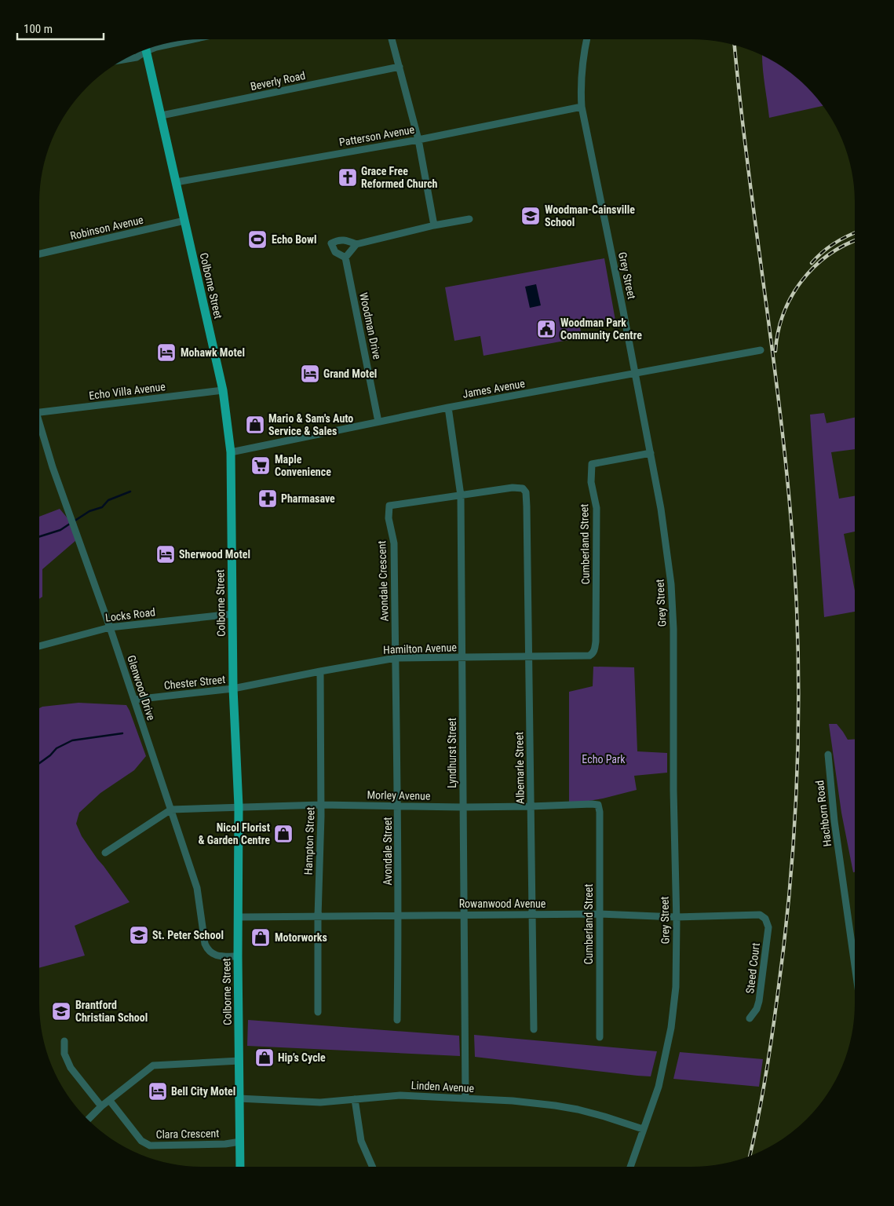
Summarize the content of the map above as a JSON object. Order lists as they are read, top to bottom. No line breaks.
{"streets":{"main road":["Colborne Street"],"street":["Beverly Road","Patterson Avenue","Robinson Avenue","Grey Street","Woodman Drive","James Avenue","Echo Villa Avenue","Cumberland Street","Avondale Crescent","Locks Road","Hamilton Avenue","Chester Street","Glenwood Drive","Lyndhurst Street","Albemarle Street","Morley Avenue","Hachborn Road","Hampton Street","Avondale Street","Rowanwood Avenue","Steed Court","Linden Avenue","Clara Crescent"]},"crossings":[["Beverly Road","Colborne Street"],["Patterson Avenue","Grey Street"],["Patterson Avenue","Colborne Street"],["Robinson Avenue","Colborne Street"],["Grey Street","James Avenue"],["Grey Street","Cumberland Street"],["Grey Street","Rowanwood Avenue"],["Grey Street","Linden Avenue"],["Colborne Street","James Avenue"],["Colborne Street","Echo Villa Avenue"],["Colborne Street","Locks Road"],["Colborne Street","Hamilton Avenue"],["Colborne Street","Chester Street"],["Colborne Street","Glenwood Drive"],["Colborne Street","Morley Avenue"],["Colborne Street","Rowanwood Avenue"],["Colborne Street","Linden Avenue"],["Colborne Street","Clara Crescent"],["Woodman Drive","James Avenue"],["James Avenue","Lyndhurst Street"],["Cumberland Street","Hamilton Avenue"],["Cumberland Street","Morley Avenue"],["Cumberland Street","Rowanwood Avenue"],["Avondale Crescent","Hamilton Avenue"],["Avondale Crescent","Lyndhurst Street"],["Avondale Crescent","Albemarle Street"],["Avondale Crescent","Avondale Street"],["Locks Road","Glenwood Drive"],["Hamilton Avenue","Chester Street"],["Hamilton Avenue","Lyndhurst Street"],["Hamilton Avenue","Albemarle Street"],["Hamilton Avenue","Hampton Street"],["Hamilton Avenue","Avondale Street"],["Chester Street","Glenwood Drive"],["Glenwood Drive","Morley Avenue"],["Lyndhurst Street","Albemarle Street"],["Lyndhurst Street","Morley Avenue"],["Lyndhurst Street","Rowanwood Avenue"],["Lyndhurst Street","Linden Avenue"],["Albemarle Street","Morley Avenue"],["Albemarle Street","Rowanwood Avenue"],["Morley Avenue","Hampton Street"],["Morley Avenue","Avondale Street"],["Hampton Street","Rowanwood Avenue"],["Avondale Street","Rowanwood Avenue"],["Rowanwood Avenue","Steed Court"]],"parks":["Echo Park"],"places":{"church":["Grace Free Reformed Church"],"school or university":["Woodman-Cainsville School","St. Peter School","Brantford Christian School"],"sports":["Echo Bowl"],"public building":["Woodman Park Community Centre"],"hotel":["Mohawk Motel","Grand Motel","Sherwood Motel","Bell City Motel"],"shop":["Mario & Sam's Auto Service & Sales","Nicol Florist & Garden Centre","Motorworks","Hip’s Cycle"],"supermarket":["Maple Convenience"],"pharmacy":["Pharmasave"]},"scale_bar":"100 m"}
